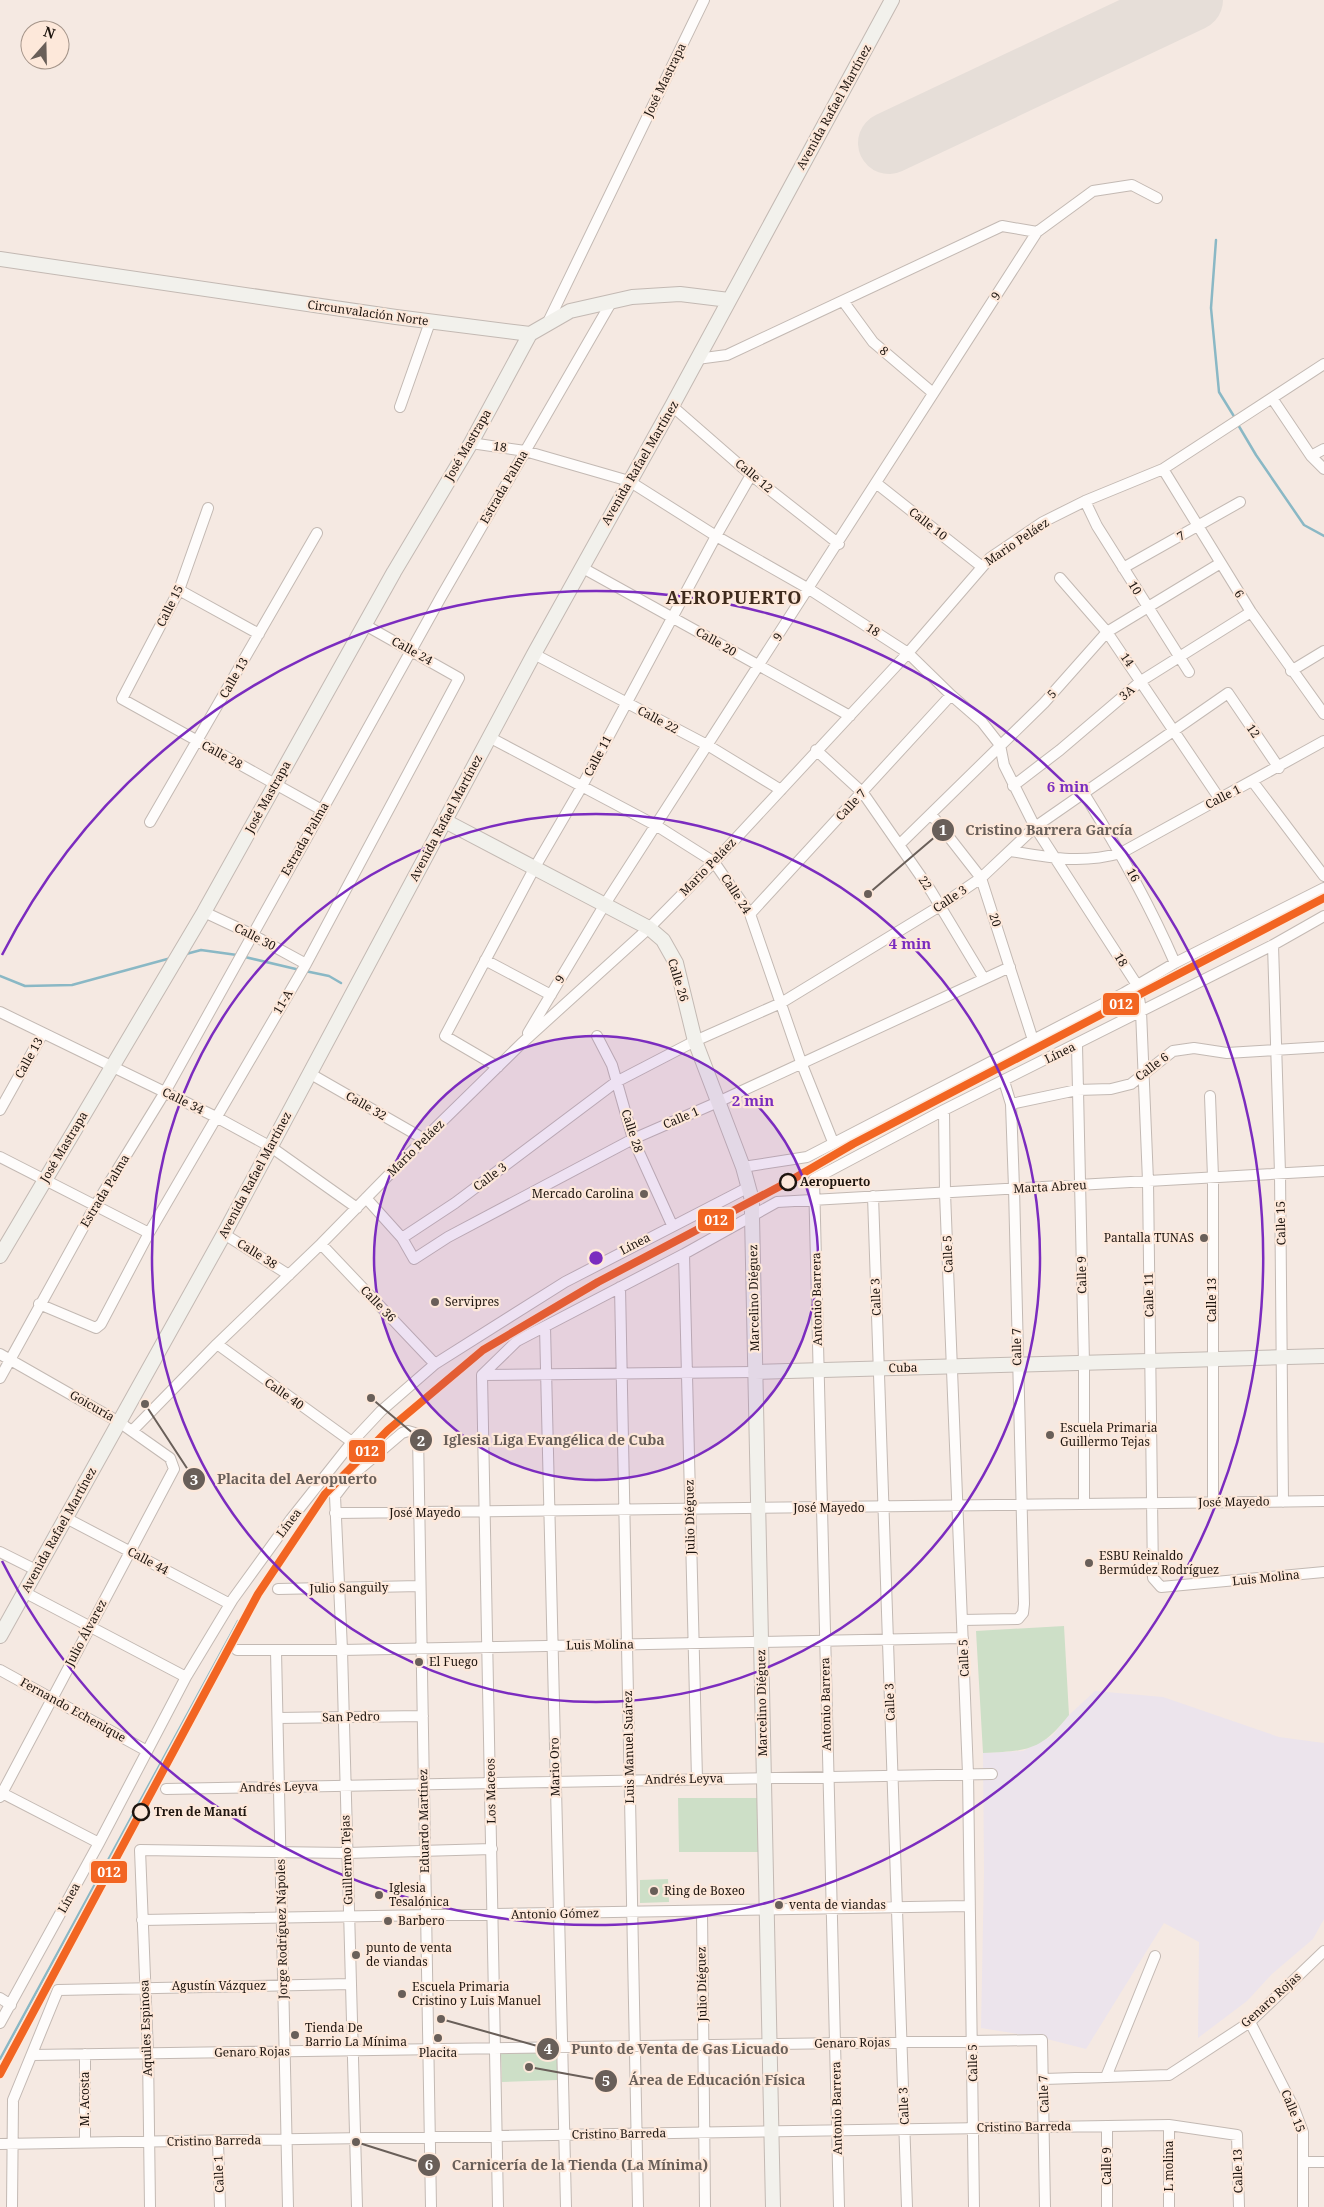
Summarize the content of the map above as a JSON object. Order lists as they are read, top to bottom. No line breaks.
{"streets":{"street":["José Mastrapa","Avenida Rafael Martínez","9","Circunvalación Norte","8","18","Calle 12","Estrada Palma","Calle 10","7","Mario Peláez","10","6","Calle 15","Calle 20","Calle 24","14","Calle 13","3A","5","Calle 22","12","Calle 28","Calle 11","Calle 1","Calle 7","16","22","Calle 3","20","Calle 30","Calle 26","11-A","Línea","Calle 6","Calle 34","Calle 32","Marta Abreu","Calle 38","Calle 5","Calle 9","Marcelino Diéguez","Antonio Barrera","Calle 36","Cuba","Calle 40","Goicuría","José Mayedo","Julio Diéguez","Calle 44","Luis Molina","Julio Sanguily","Julio Álvarez","Fernando Echenique","San Pedro","Luis Manuel Suárez","Mario Oro","Andrés Leyva","Los Maceos","Eduardo Martínez","Guillermo Tejas","Antonio Gómez","Jorge Rodríguez Nápoles","Agustín Vázquez","Genaro Rojas","Aquiles Espinosa","M. Acosta","Cristino Barreda","L molina"]},"crossings":[["José Mastrapa","Circunvalación Norte"],["José Mastrapa","18"],["José Mastrapa","Calle 24"],["José Mastrapa","Calle 28"],["José Mastrapa","Calle 30"],["José Mastrapa","Calle 34"],["Avenida Rafael Martínez","18"],["Avenida Rafael Martínez","Calle 12"],["Avenida Rafael Martínez","Calle 20"],["Avenida Rafael Martínez","Calle 24"],["Avenida Rafael Martínez","Calle 22"],["Avenida Rafael Martínez","Calle 26"],["Avenida Rafael Martínez","Calle 34"],["Avenida Rafael Martínez","Calle 32"],["Avenida Rafael Martínez","Calle 38"],["Avenida Rafael Martínez","Goicuría"],["Avenida Rafael Martínez","Calle 44"],["9","8"],["9","18"],["9","Calle 12"],["9","Calle 10"],["9","Mario Peláez"],["9","Calle 20"],["9","Calle 24"],["9","Calle 22"],["9","Calle 26"],["18","Estrada Palma"],["18","Mario Peláez"],["18","3A"],["18","5"],["18","Calle 11"],["18","Calle 1"],["18","Calle 7"],["18","Calle 3"],["18","Línea"],["Calle 12","Calle 11"],["Estrada Palma","Calle 24"],["Estrada Palma","Calle 28"],["Estrada Palma","Calle 30"],["Estrada Palma","11-A"],["Estrada Palma","Calle 34"],["Estrada Palma","Goicuría"],["Calle 10","Mario Peláez"],["7","10"],["7","6"],["Mario Peláez","10"],["Mario Peláez","6"],["Mario Peláez","Calle 20"],["Mario Peláez","Calle 24"],["Mario Peláez","Calle 22"],["Mario Peláez","Calle 11"],["Mario Peláez","22"],["Mario Peláez","Calle 26"],["Mario Peláez","Calle 34"],["Mario Peláez","Calle 32"],["Mario Peláez","Calle 38"],["Mario Peláez","Calle 36"],["Mario Peláez","Calle 40"],["Mario Peláez","Goicuría"],["10","3A"],["10","5"],["6","3A"],["6","5"],["Calle 15","Calle 28"],["Calle 15","Línea"],["Calle 15","Calle 6"],["Calle 15","Marta Abreu"],["Calle 15","Cuba"],["Calle 15","José Mayedo"],["Calle 15","Genaro Rojas"],["Calle 20","Calle 11"],["Calle 24","Calle 11"],["Calle 24","Calle 1"],["Calle 24","Calle 7"],["Calle 24","Calle 3"],["Calle 24","11-A"],["Calle 24","Línea"],["14","3A"],["14","5"],["14","Calle 1"],["14","Calle 3"],["Calle 13","Calle 28"],["Calle 13","Calle 34"],["Calle 13","Marta Abreu"],["Calle 13","Cuba"],["Calle 13","José Mayedo"],["Calle 13","Cristino Barreda"],["5","22"],["5","20"],["Calle 22","Calle 11"],["12","Calle 1"],["12","Calle 3"],["Calle 28","Calle 1"],["Calle 28","Calle 3"],["Calle 28","Línea"],["Calle 11","Calle 26"],["Calle 11","Línea"],["Calle 11","Calle 6"],["Calle 11","Marta Abreu"],["Calle 11","Cuba"],["Calle 11","José Mayedo"],["Calle 11","Luis Molina"],["Calle 1","16"],["Calle 1","22"],["Calle 1","Calle 3"],["Calle 1","20"],["Calle 1","Calle 26"],["Calle 1","Cristino Barreda"],["Calle 7","22"],["Calle 7","Línea"],["Calle 7","Calle 6"],["Calle 7","Marta Abreu"],["Calle 7","Calle 5"],["Calle 7","Cuba"],["Calle 7","José Mayedo"],["Calle 7","Genaro Rojas"],["Calle 7","Cristino Barreda"],["16","Calle 3"],["16","Línea"],["22","Calle 3"],["Calle 3","20"],["Calle 3","Calle 26"],["Calle 3","Marta Abreu"],["Calle 3","Cuba"],["Calle 3","José Mayedo"],["Calle 3","Luis Molina"],["Calle 3","Andrés Leyva"],["Calle 3","Antonio Gómez"],["Calle 3","Genaro Rojas"],["Calle 3","Cristino Barreda"],["20","Línea"],["Calle 30","11-A"],["Calle 26","Línea"],["Calle 26","Marcelino Diéguez"],["11-A","Calle 34"],["Línea","Marta Abreu"],["Línea","Calle 5"],["Línea","Calle 9"],["Línea","Marcelino Diéguez"],["Línea","Antonio Barrera"],["Línea","Calle 36"],["Línea","Calle 40"],["Línea","Calle 44"],["Línea","Fernando Echenique"],["Calle 6","Calle 9"],["Marta Abreu","Calle 5"],["Marta Abreu","Calle 9"],["Marta Abreu","Marcelino Diéguez"],["Marta Abreu","Antonio Barrera"],["Calle 5","Cuba"],["Calle 5","José Mayedo"],["Calle 5","Luis Molina"],["Calle 5","Andrés Leyva"],["Calle 5","Antonio Gómez"],["Calle 5","Genaro Rojas"],["Calle 5","Cristino Barreda"],["Calle 9","Cuba"],["Calle 9","José Mayedo"],["Calle 9","Cristino Barreda"],["Marcelino Diéguez","Cuba"],["Marcelino Diéguez","José Mayedo"],["Marcelino Diéguez","Luis Molina"],["Marcelino Diéguez","Andrés Leyva"],["Marcelino Diéguez","Antonio Gómez"],["Marcelino Diéguez","Genaro Rojas"],["Marcelino Diéguez","Cristino Barreda"],["Antonio Barrera","Cuba"],["Antonio Barrera","José Mayedo"],["Antonio Barrera","Luis Molina"],["Antonio Barrera","Andrés Leyva"],["Antonio Barrera","Antonio Gómez"],["Antonio Barrera","Genaro Rojas"],["Antonio Barrera","Cristino Barreda"],["Cuba","Julio Diéguez"],["Cuba","Luis Manuel Suárez"],["Cuba","Mario Oro"],["Cuba","Los Maceos"],["Goicuría","Julio Álvarez"],["José Mayedo","Julio Diéguez"],["José Mayedo","Luis Manuel Suárez"],["José Mayedo","Mario Oro"],["José Mayedo","Los Maceos"],["José Mayedo","Eduardo Martínez"],["José Mayedo","Guillermo Tejas"],["Julio Diéguez","Luis Molina"],["Julio Diéguez","Andrés Leyva"],["Julio Diéguez","Antonio Gómez"],["Julio Diéguez","Genaro Rojas"],["Julio Diéguez","Cristino Barreda"],["Calle 44","Julio Álvarez"],["Luis Molina","Luis Manuel Suárez"],["Luis Molina","Mario Oro"],["Luis Molina","Los Maceos"],["Luis Molina","Eduardo Martínez"],["Luis Molina","Guillermo Tejas"],["Luis Molina","Jorge Rodríguez Nápoles"],["Julio Sanguily","Eduardo Martínez"],["Julio Sanguily","Guillermo Tejas"],["Julio Álvarez","Fernando Echenique"],["San Pedro","Eduardo Martínez"],["San Pedro","Guillermo Tejas"],["San Pedro","Jorge Rodríguez Nápoles"],["Luis Manuel Suárez","Andrés Leyva"],["Luis Manuel Suárez","Antonio Gómez"],["Luis Manuel Suárez","Genaro Rojas"],["Luis Manuel Suárez","Cristino Barreda"],["Mario Oro","Andrés Leyva"],["Mario Oro","Antonio Gómez"],["Mario Oro","Genaro Rojas"],["Mario Oro","Cristino Barreda"],["Andrés Leyva","Los Maceos"],["Andrés Leyva","Eduardo Martínez"],["Andrés Leyva","Guillermo Tejas"],["Andrés Leyva","Jorge Rodríguez Nápoles"],["Los Maceos","Antonio Gómez"],["Los Maceos","Genaro Rojas"],["Los Maceos","Cristino Barreda"],["Eduardo Martínez","Guillermo Tejas"],["Eduardo Martínez","Antonio Gómez"],["Eduardo Martínez","Genaro Rojas"],["Eduardo Martínez","Cristino Barreda"],["Guillermo Tejas","Antonio Gómez"],["Guillermo Tejas","Agustín Vázquez"],["Guillermo Tejas","Genaro Rojas"],["Guillermo Tejas","Cristino Barreda"],["Antonio Gómez","Jorge Rodríguez Nápoles"],["Antonio Gómez","Aquiles Espinosa"],["Jorge Rodríguez Nápoles","Agustín Vázquez"],["Jorge Rodríguez Nápoles","Genaro Rojas"],["Jorge Rodríguez Nápoles","Aquiles Espinosa"],["Jorge Rodríguez Nápoles","Cristino Barreda"],["Agustín Vázquez","Genaro Rojas"],["Agustín Vázquez","Aquiles Espinosa"],["Genaro Rojas","Aquiles Espinosa"],["Genaro Rojas","M. Acosta"],["Aquiles Espinosa","Cristino Barreda"],["M. Acosta","Cristino Barreda"],["Cristino Barreda","L molina"]],"districts":["AEROPUERTO"],"places":["Cristino Barrera García","Aeropuerto","Mercado Carolina","Pantalla TUNAS","Servipres","Iglesia Liga Evangélica de Cuba","Placita del Aeropuerto","Escuela Primaria Guillermo Tejas","ESBU Reinaldo Bermúdez Rodríguez","El Fuego","Tren de Manatí","Ring de Boxeo","Iglesia Tesalónica","venta de viandas","Barbero","punto de venta de viandas","Escuela Primaria Cristino y Luis Manuel","Punto de Venta de Gas Licuado","Tienda De Barrio La Mínima","Placita","Área de Educación Física","Carnicería de la Tienda (La Mínima)"],"lines":["transit line 012"],"north":"top","rings":["6 min","4 min","2 min"]}
